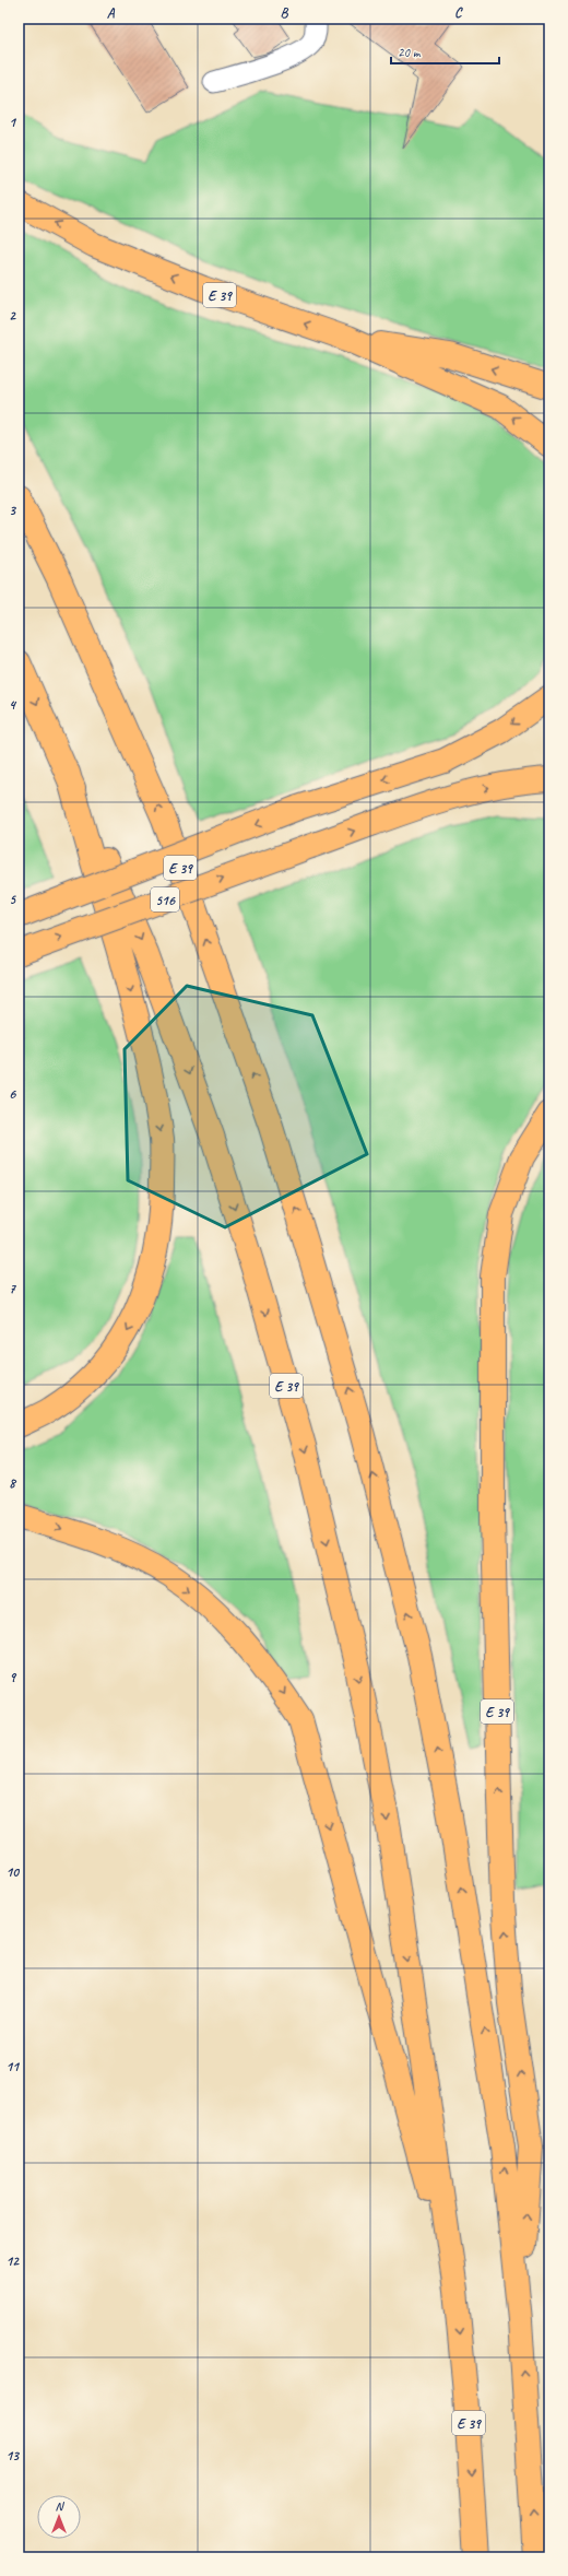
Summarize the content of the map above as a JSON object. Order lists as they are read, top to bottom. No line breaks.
{"streets":{"main road":["E 39","516"]},"scale_bar":"20 m","north":"top","grid":{"columns":["A","B","C"],"rows":["1","2","3","4","5","6","7","8","9","10","11","12","13"]}}
